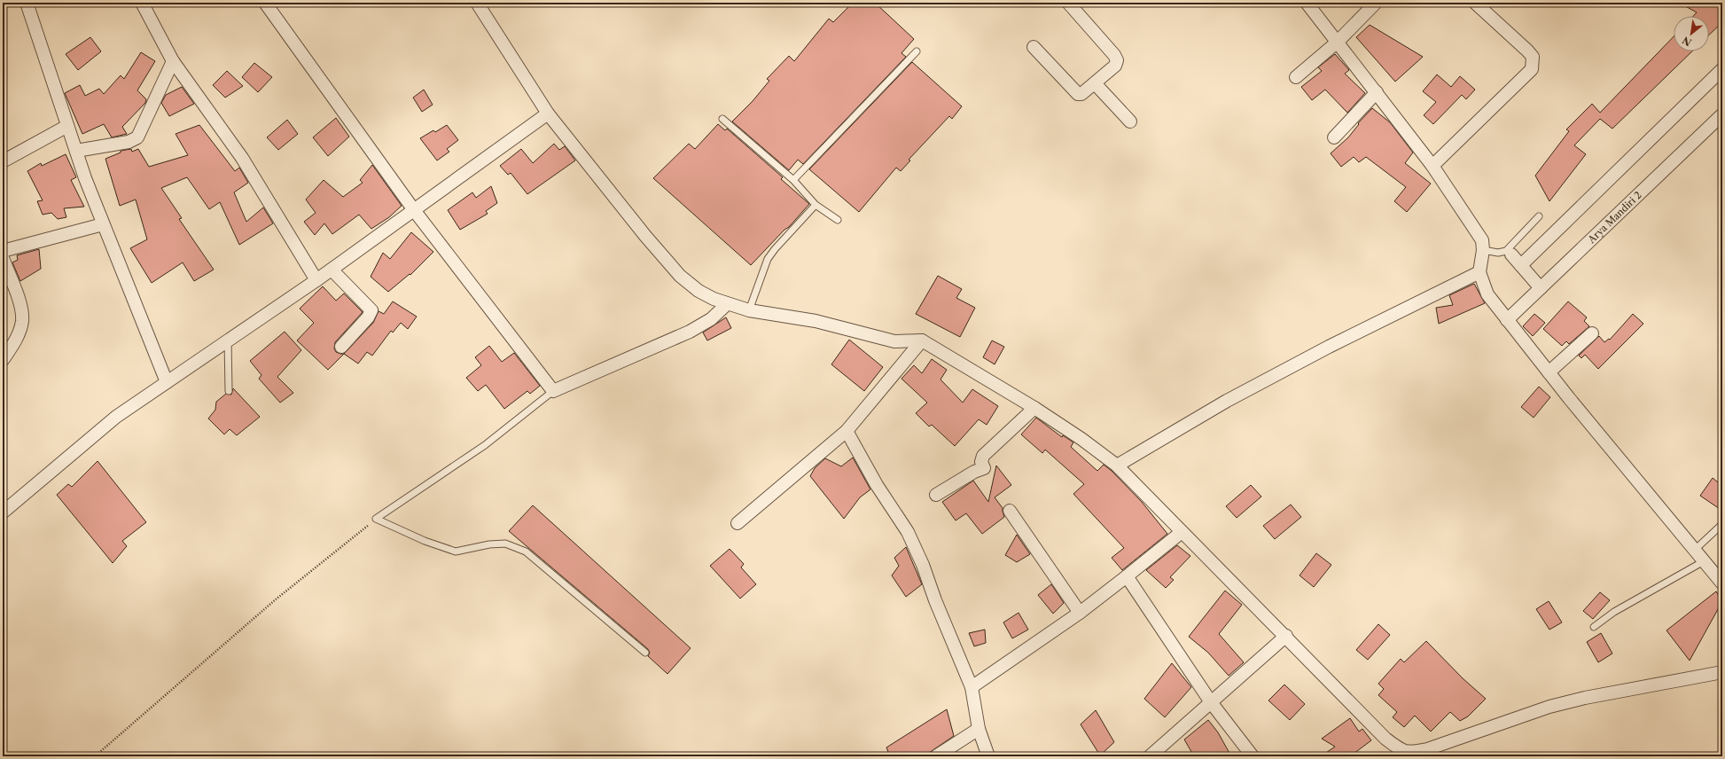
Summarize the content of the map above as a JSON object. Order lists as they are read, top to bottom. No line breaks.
{"streets":{"street":["Arya Mandiri 2"]},"north":"bottom left"}
